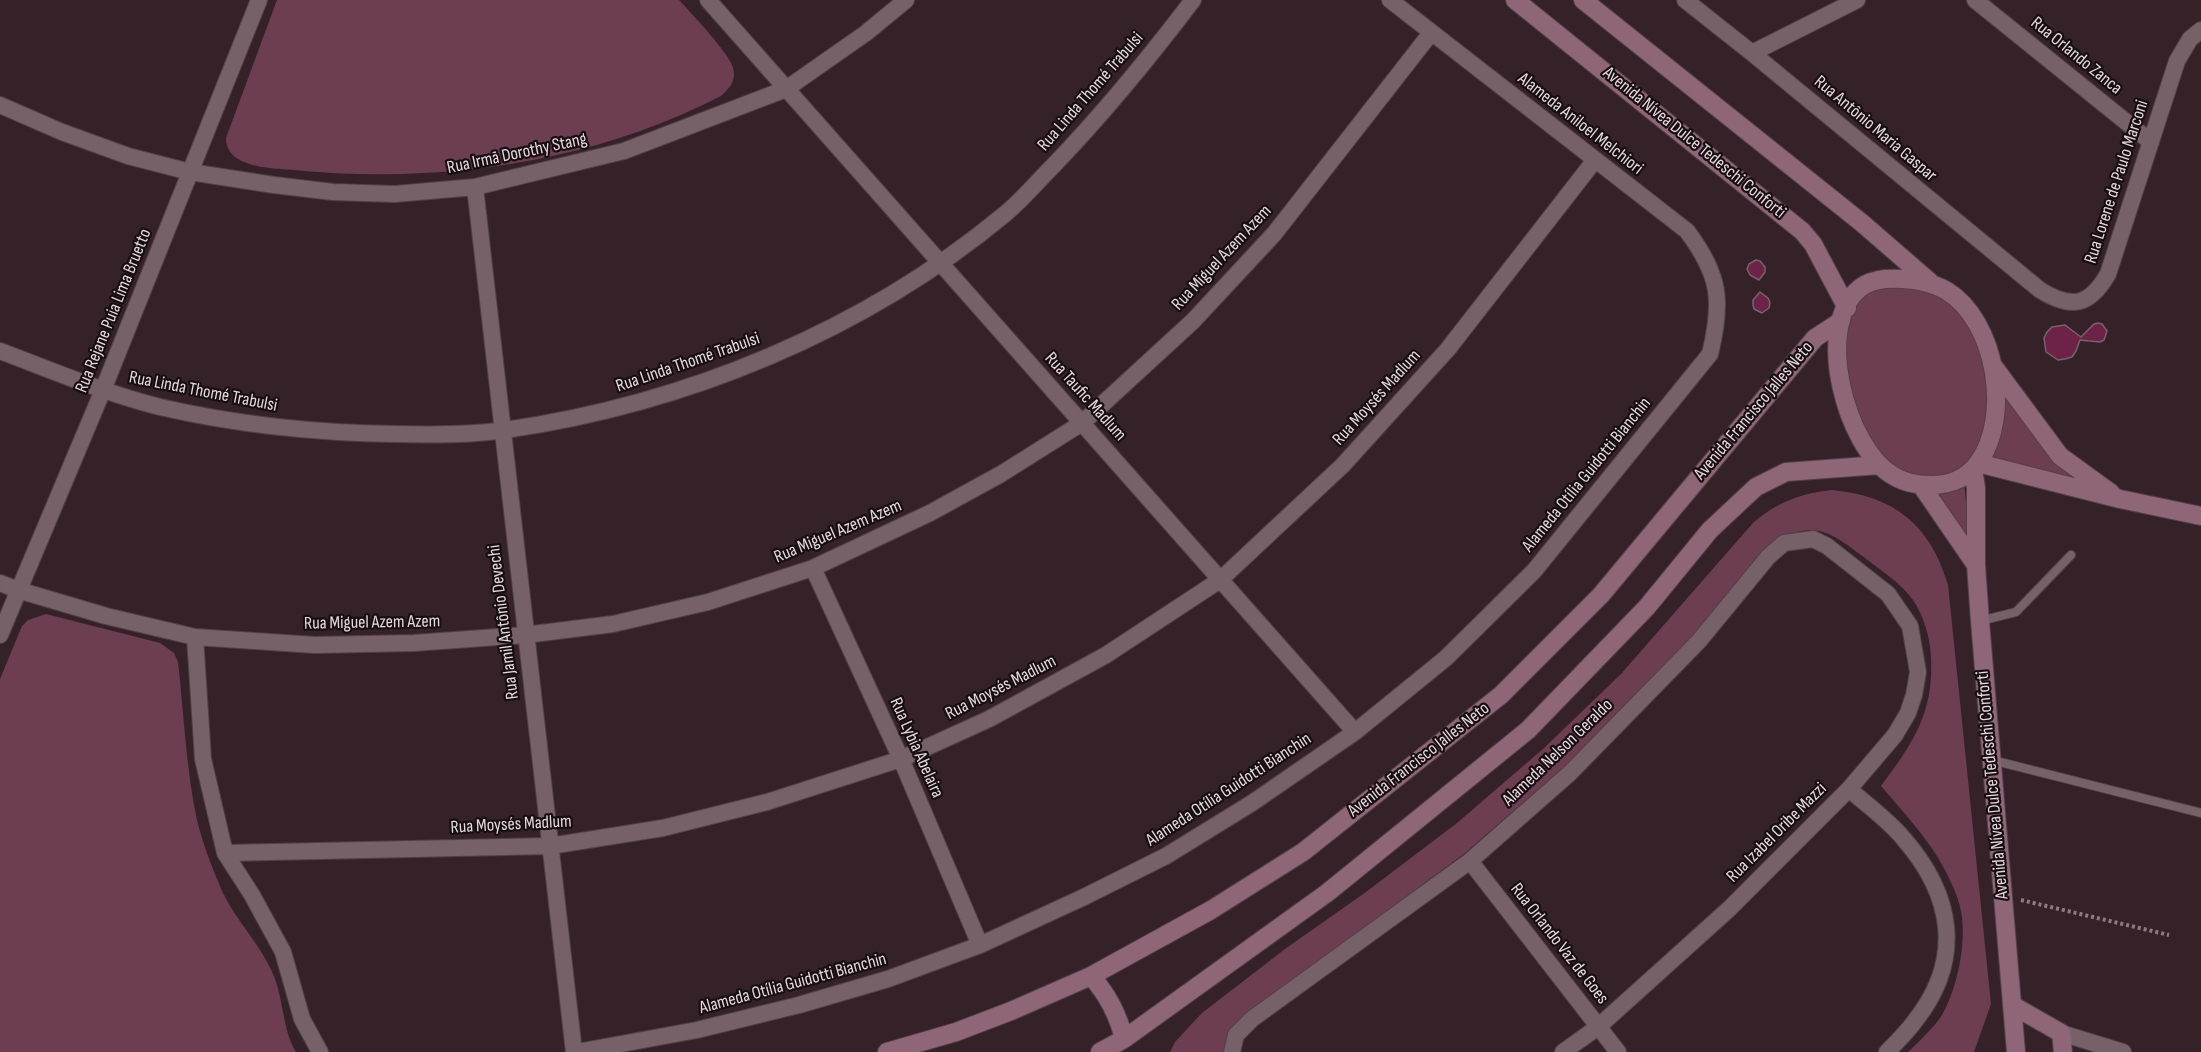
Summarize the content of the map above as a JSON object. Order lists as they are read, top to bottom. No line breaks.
{"streets":{"street":["Rua Orlando Zanca","Rua Linda Thomé Trabulsi","Alameda Aniloel Melchiori","Rua Antônio Maria Gaspar","Avenida Nívea Dulce Tedeschi Conforti","Rua Irmã Dorothy Stang","Rua Lorene de Paulo Marconi","Rua Miguel Azem Azem","Rua Rejane Puia Lima Bruetto","Rua Taufic Madlum","Rua Moysés Madlum","Avenida Francisco Jalles Neto","Alameda Otília Guidotti Bianchin","Rua Jamil Antônio Devechi","Rua Lybia Abelaira","Alameda Nelson Geraldo","Rua Izabel Oribe Mazzi","Rua Orlando Vaz de Goes"]},"crossings":[["Rua Orlando Zanca","Rua Lorene de Paulo Marconi"],["Rua Linda Thomé Trabulsi","Rua Rejane Puia Lima Bruetto"],["Rua Linda Thomé Trabulsi","Rua Taufic Madlum"],["Rua Linda Thomé Trabulsi","Rua Jamil Antônio Devechi"],["Alameda Aniloel Melchiori","Rua Miguel Azem Azem"],["Alameda Aniloel Melchiori","Rua Moysés Madlum"],["Alameda Aniloel Melchiori","Alameda Otília Guidotti Bianchin"],["Rua Antônio Maria Gaspar","Rua Lorene de Paulo Marconi"],["Avenida Nívea Dulce Tedeschi Conforti","Avenida Francisco Jalles Neto"],["Rua Irmã Dorothy Stang","Rua Rejane Puia Lima Bruetto"],["Rua Irmã Dorothy Stang","Rua Taufic Madlum"],["Rua Irmã Dorothy Stang","Rua Jamil Antônio Devechi"],["Rua Miguel Azem Azem","Rua Rejane Puia Lima Bruetto"],["Rua Miguel Azem Azem","Rua Taufic Madlum"],["Rua Miguel Azem Azem","Rua Jamil Antônio Devechi"],["Rua Miguel Azem Azem","Rua Lybia Abelaira"],["Rua Taufic Madlum","Rua Moysés Madlum"],["Rua Taufic Madlum","Alameda Otília Guidotti Bianchin"],["Rua Moysés Madlum","Rua Jamil Antônio Devechi"],["Rua Moysés Madlum","Rua Lybia Abelaira"],["Alameda Otília Guidotti Bianchin","Rua Jamil Antônio Devechi"],["Alameda Otília Guidotti Bianchin","Rua Lybia Abelaira"],["Alameda Nelson Geraldo","Rua Izabel Oribe Mazzi"],["Alameda Nelson Geraldo","Rua Orlando Vaz de Goes"],["Rua Izabel Oribe Mazzi","Rua Orlando Vaz de Goes"]]}
